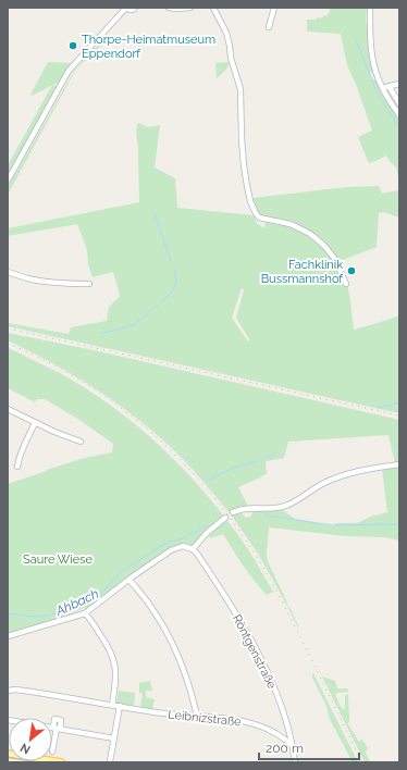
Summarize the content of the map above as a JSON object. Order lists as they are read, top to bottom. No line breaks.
{"streets":{"street":["Röntgenstraße","Leibnizstraße"]},"crossings":[["Röntgenstraße","Leibnizstraße"]],"water":["Ahbach"],"parks":["Saure Wiese"],"places":["Thorpe-Heimatmuseum Eppendorf","Fachklinik Bussmannshof"],"scale_bar":"200 m","north":"bottom left"}
